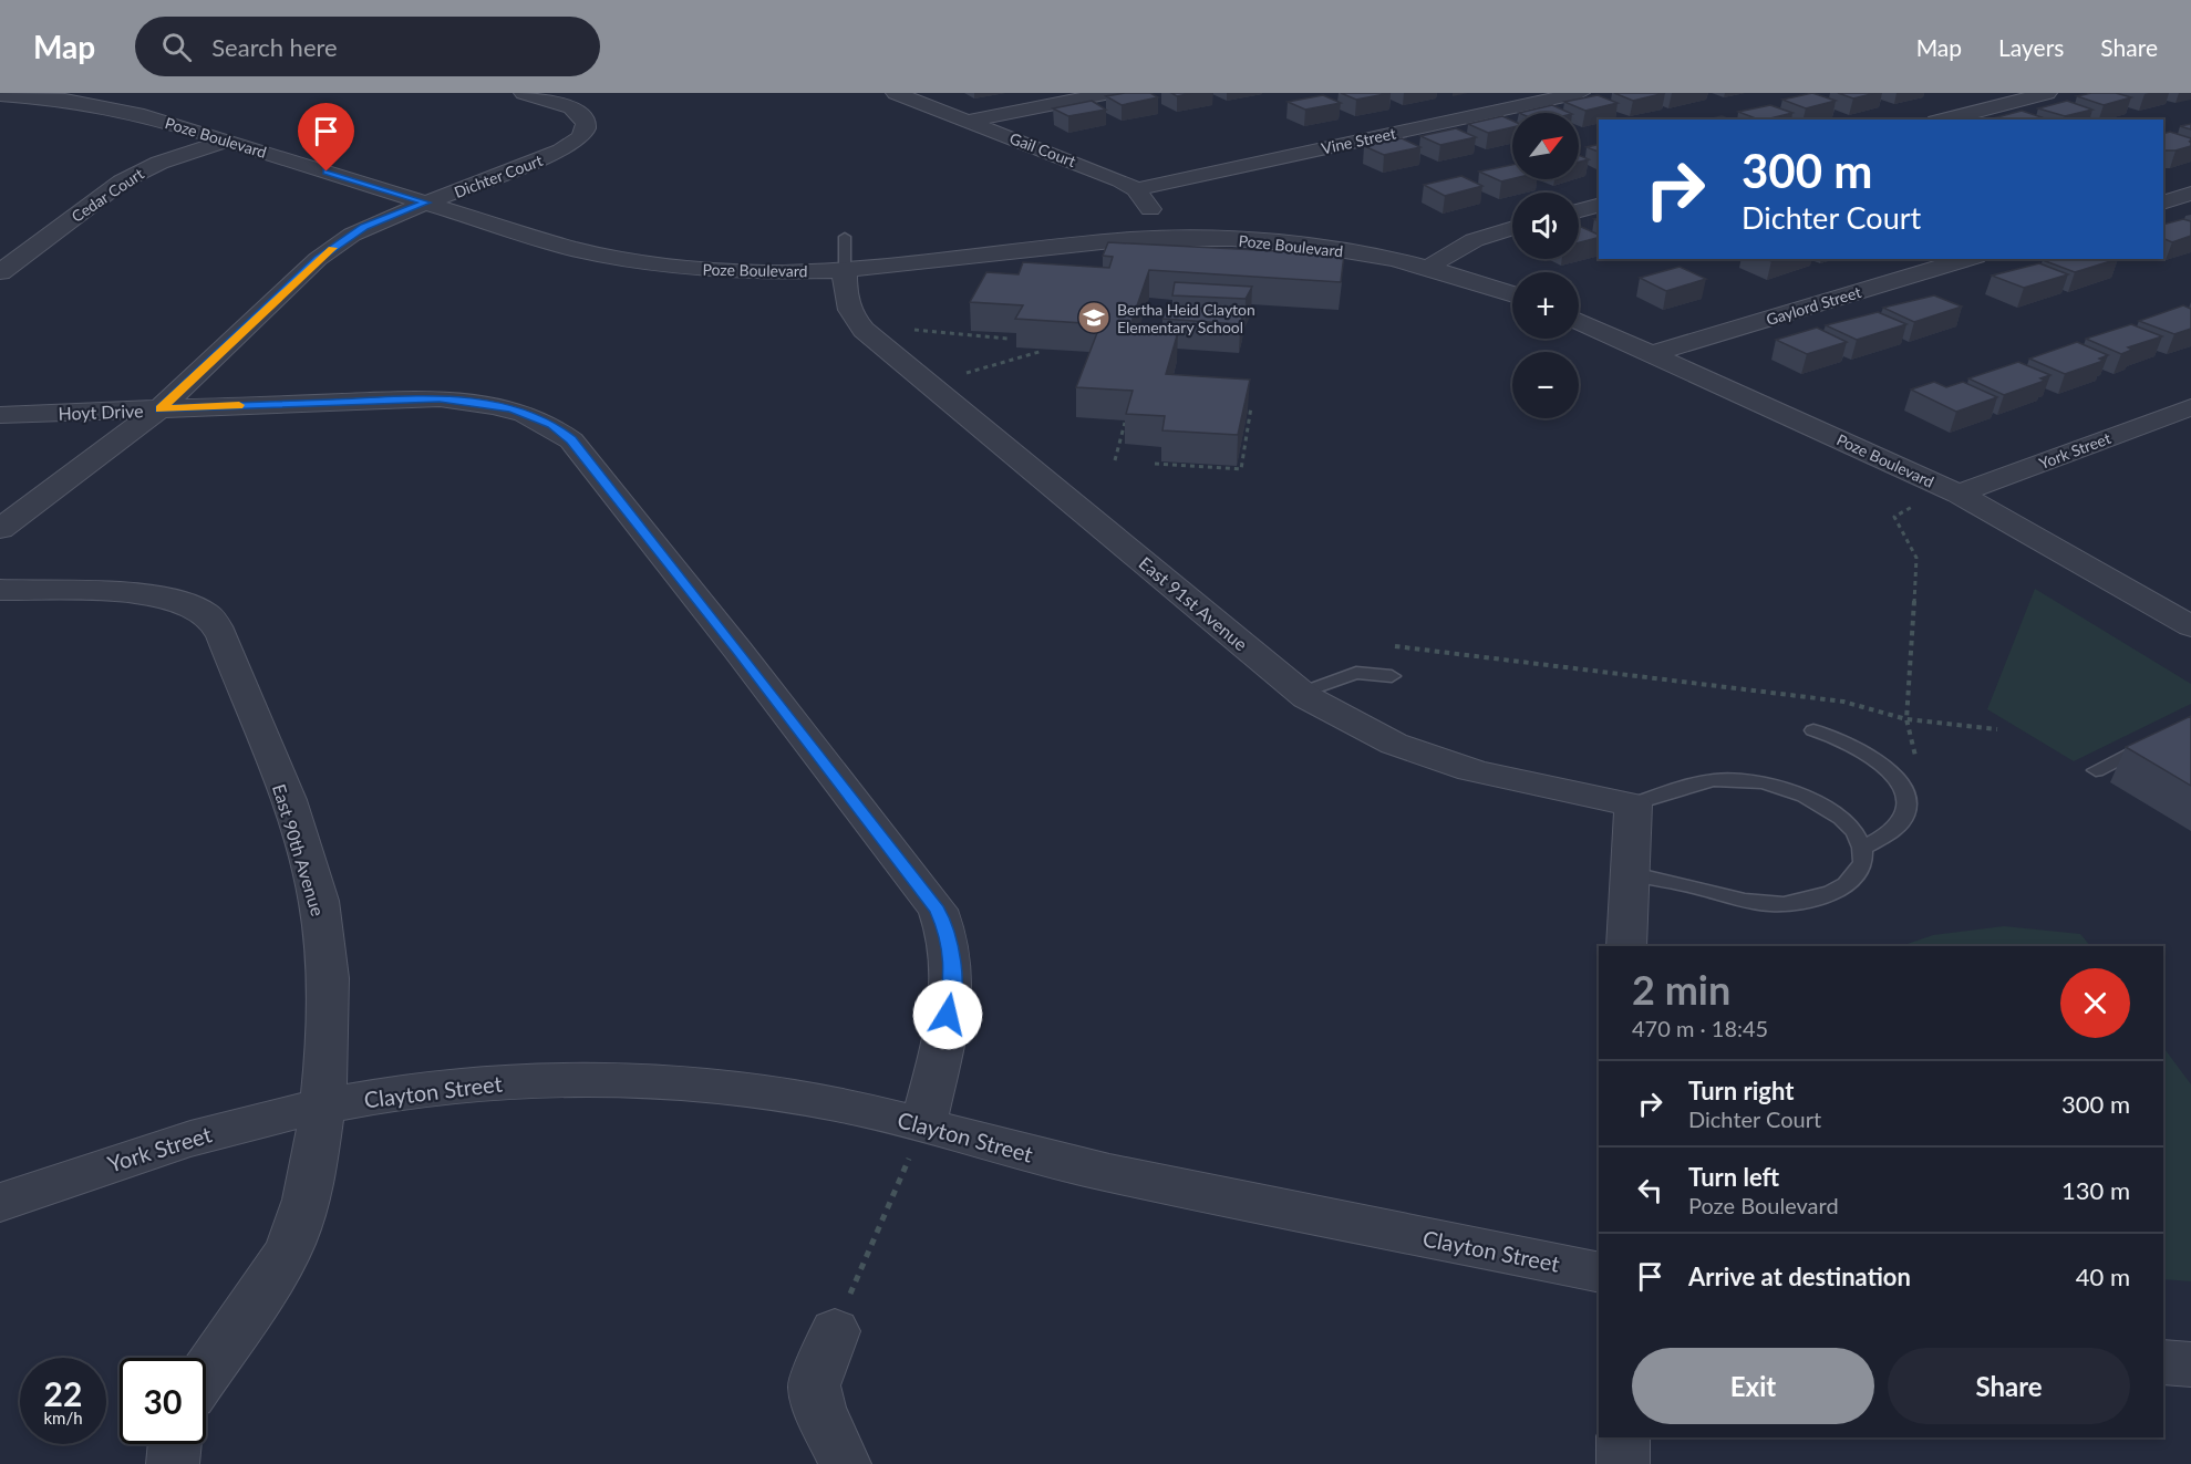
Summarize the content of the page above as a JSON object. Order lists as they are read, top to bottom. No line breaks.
{"streets":{"street":["Poze Boulevard","Vine Street","Gail Court","Dichter Court","Cedar Court","Gaylord Street","Hoyt Drive","York Street","East 91st Avenue","East 90th Avenue","Clayton Street"]},"crossings":[["Poze Boulevard","Dichter Court"],["Poze Boulevard","Cedar Court"],["Poze Boulevard","Gaylord Street"],["Poze Boulevard","York Street"],["Poze Boulevard","East 91st Avenue"],["Vine Street","Gail Court"],["Dichter Court","Hoyt Drive"],["Hoyt Drive","Clayton Street"],["York Street","East 90th Avenue"],["York Street","Clayton Street"],["East 90th Avenue","Clayton Street"]],"places":{"school or university":["Bertha Heid Clayton Elementary School"]},"north":"top right","page":{"header":"Map","search":"Search here","nav":["Map","Layers","Share"],"map_buttons":["+","−"],"turn":["300 m","Dichter Court"],"heading":["2 min","470 m · 18:45"],"list":[{"name":"Turn right","note":"Dichter Court","value":"300 m"},{"name":"Turn left","note":"Poze Boulevard","value":"130 m"},{"name":"Arrive at destination","value":"40 m"}],"buttons":["Exit","Share"],"speed":"22 km/h","limit":"30"}}
